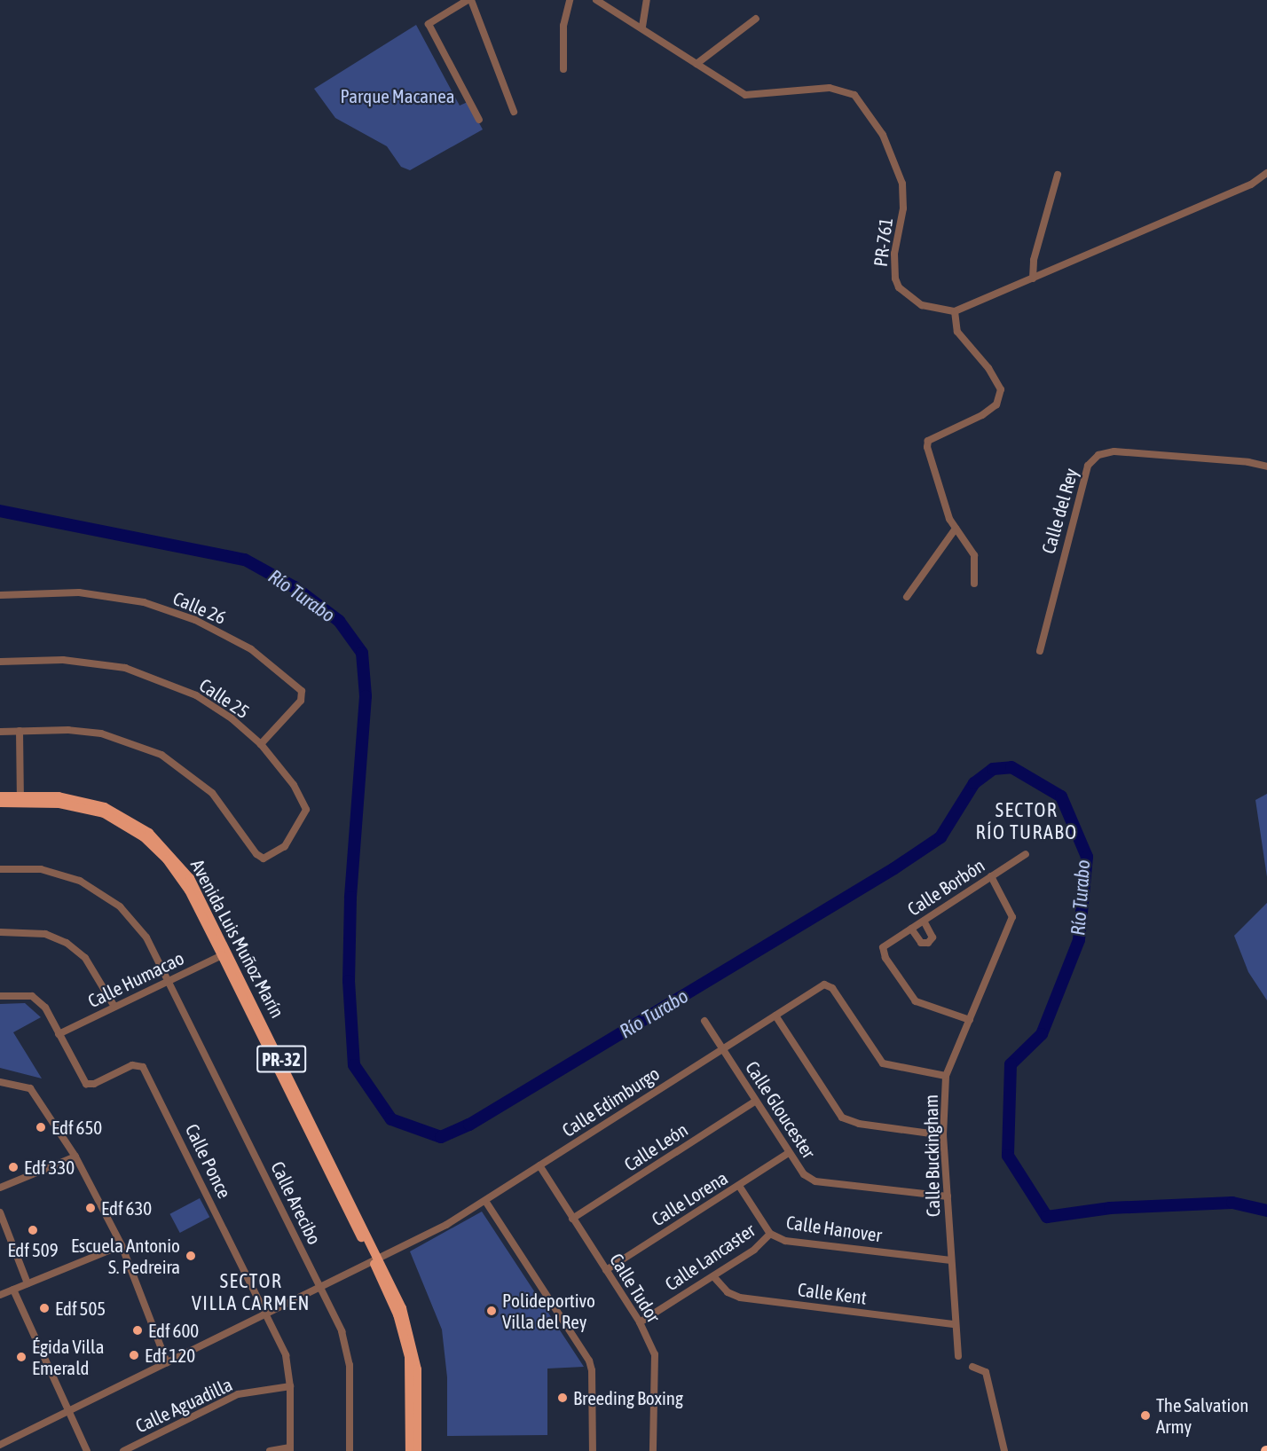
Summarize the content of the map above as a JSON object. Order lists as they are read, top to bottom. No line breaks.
{"streets":{"main road":["Avenida Luis Muñoz Marín","PR-32"],"street":["PR-761","Calle del Rey","Calle 26","Calle 25","Calle Borbón","Calle Humacao","Calle Edimburgo","Calle Gloucester","Calle León","Calle Buckingham","Calle Ponce","Calle Lorena","Calle Arecibo","Calle Hanover","Calle Lancaster","Calle Tudor","Calle Kent","Calle Aguadilla"]},"crossings":[["Calle 26","Calle 25"],["Calle Borbón","Calle Buckingham"],["Avenida Luis Muñoz Marín","Calle Humacao"],["Avenida Luis Muñoz Marín","Calle Edimburgo"],["Calle Humacao","Calle Ponce"],["Calle Humacao","Calle Arecibo"],["Calle Edimburgo","Calle Gloucester"],["Calle Edimburgo","Calle Buckingham"],["Calle Edimburgo","Calle Ponce"],["Calle Edimburgo","Calle Arecibo"],["Calle Edimburgo","Calle Tudor"],["Calle Gloucester","Calle León"],["Calle Gloucester","Calle Buckingham"],["Calle Gloucester","Calle Lorena"],["Calle León","Calle Tudor"],["Calle Buckingham","Calle Hanover"],["Calle Buckingham","Calle Kent"],["Calle Ponce","Calle Aguadilla"],["Calle Lorena","Calle Hanover"],["Calle Lorena","Calle Tudor"],["Calle Hanover","Calle Lancaster"],["Calle Lancaster","Calle Tudor"],["Calle Lancaster","Calle Kent"]],"districts":["SECTOR RÍO TURABO","SECTOR VILLA CARMEN"],"water":["Río Turabo"],"parks":["Parque Macanea"],"places":["Edf 650","Edf 330","Edf 630","Edf 509","Escuela Antonio S. Pedreira","Edf 505","Polideportivo Villa del Rey","Edf 600","Edf 120","Égida Villa Emerald","Breeding Boxing","The Salvation Army"]}
